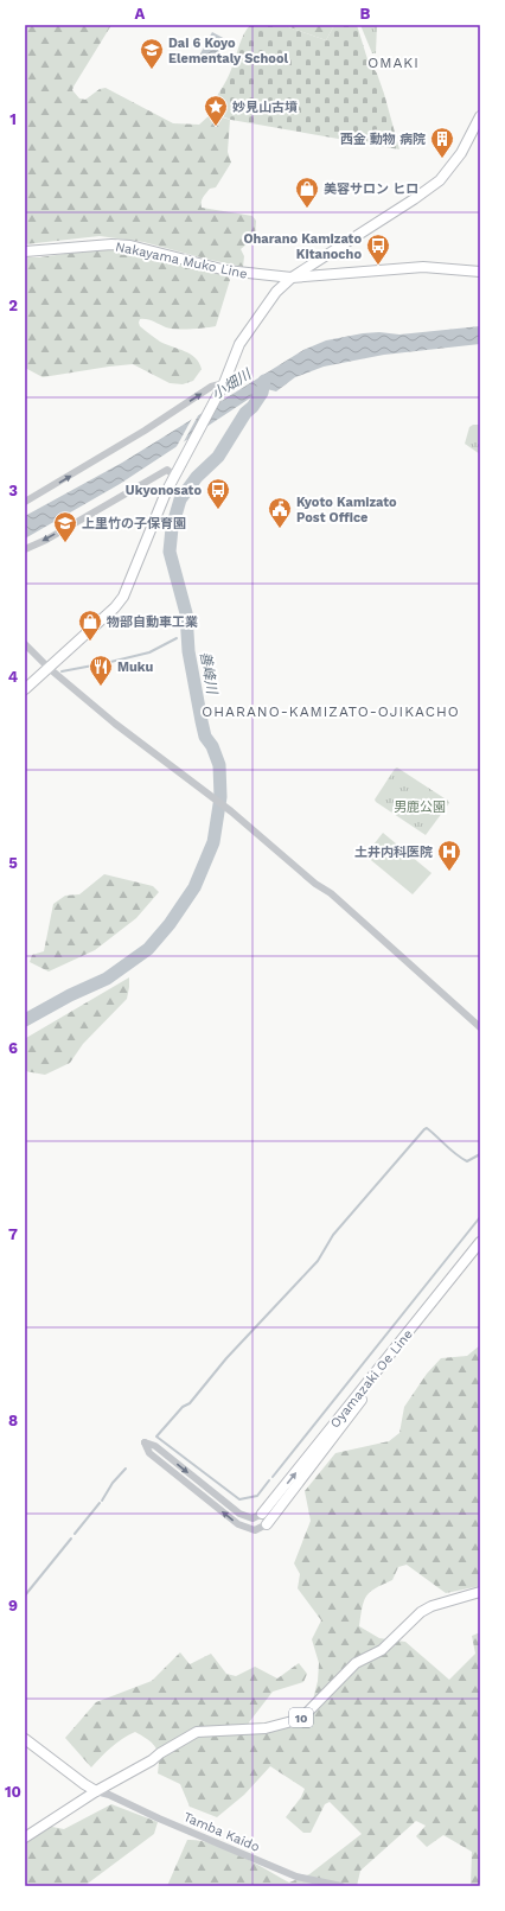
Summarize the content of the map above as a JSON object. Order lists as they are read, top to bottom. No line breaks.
{"streets":{"main road":["Nakayama Muko Line","Oyamazaki Oe Line","10"],"street":["Tamba Kaido"]},"crossings":[["10","Tamba Kaido"]],"districts":["OMAKI","OHARANO-KAMIZATO-OJIKACHO"],"water":["小畑川","善峰川"],"parks":["男鹿公園"],"places":{"school or university":["Dai 6 Koyo Elementaly School","上里竹の子保育園"],"place":["妙見山古墳"],"building":["西金 動物 病院"],"shop":["美容サロン ヒロ","物部自動車工業"],"bus stop":["Oharano Kamizato Kitanocho","Ukyonosato"],"public building":["Kyoto Kamizato Post Office"],"restaurant":["Muku"],"hospital":["土井内科医院"]},"grid":{"columns":["A","B"],"rows":["1","2","3","4","5","6","7","8","9","10"]}}
